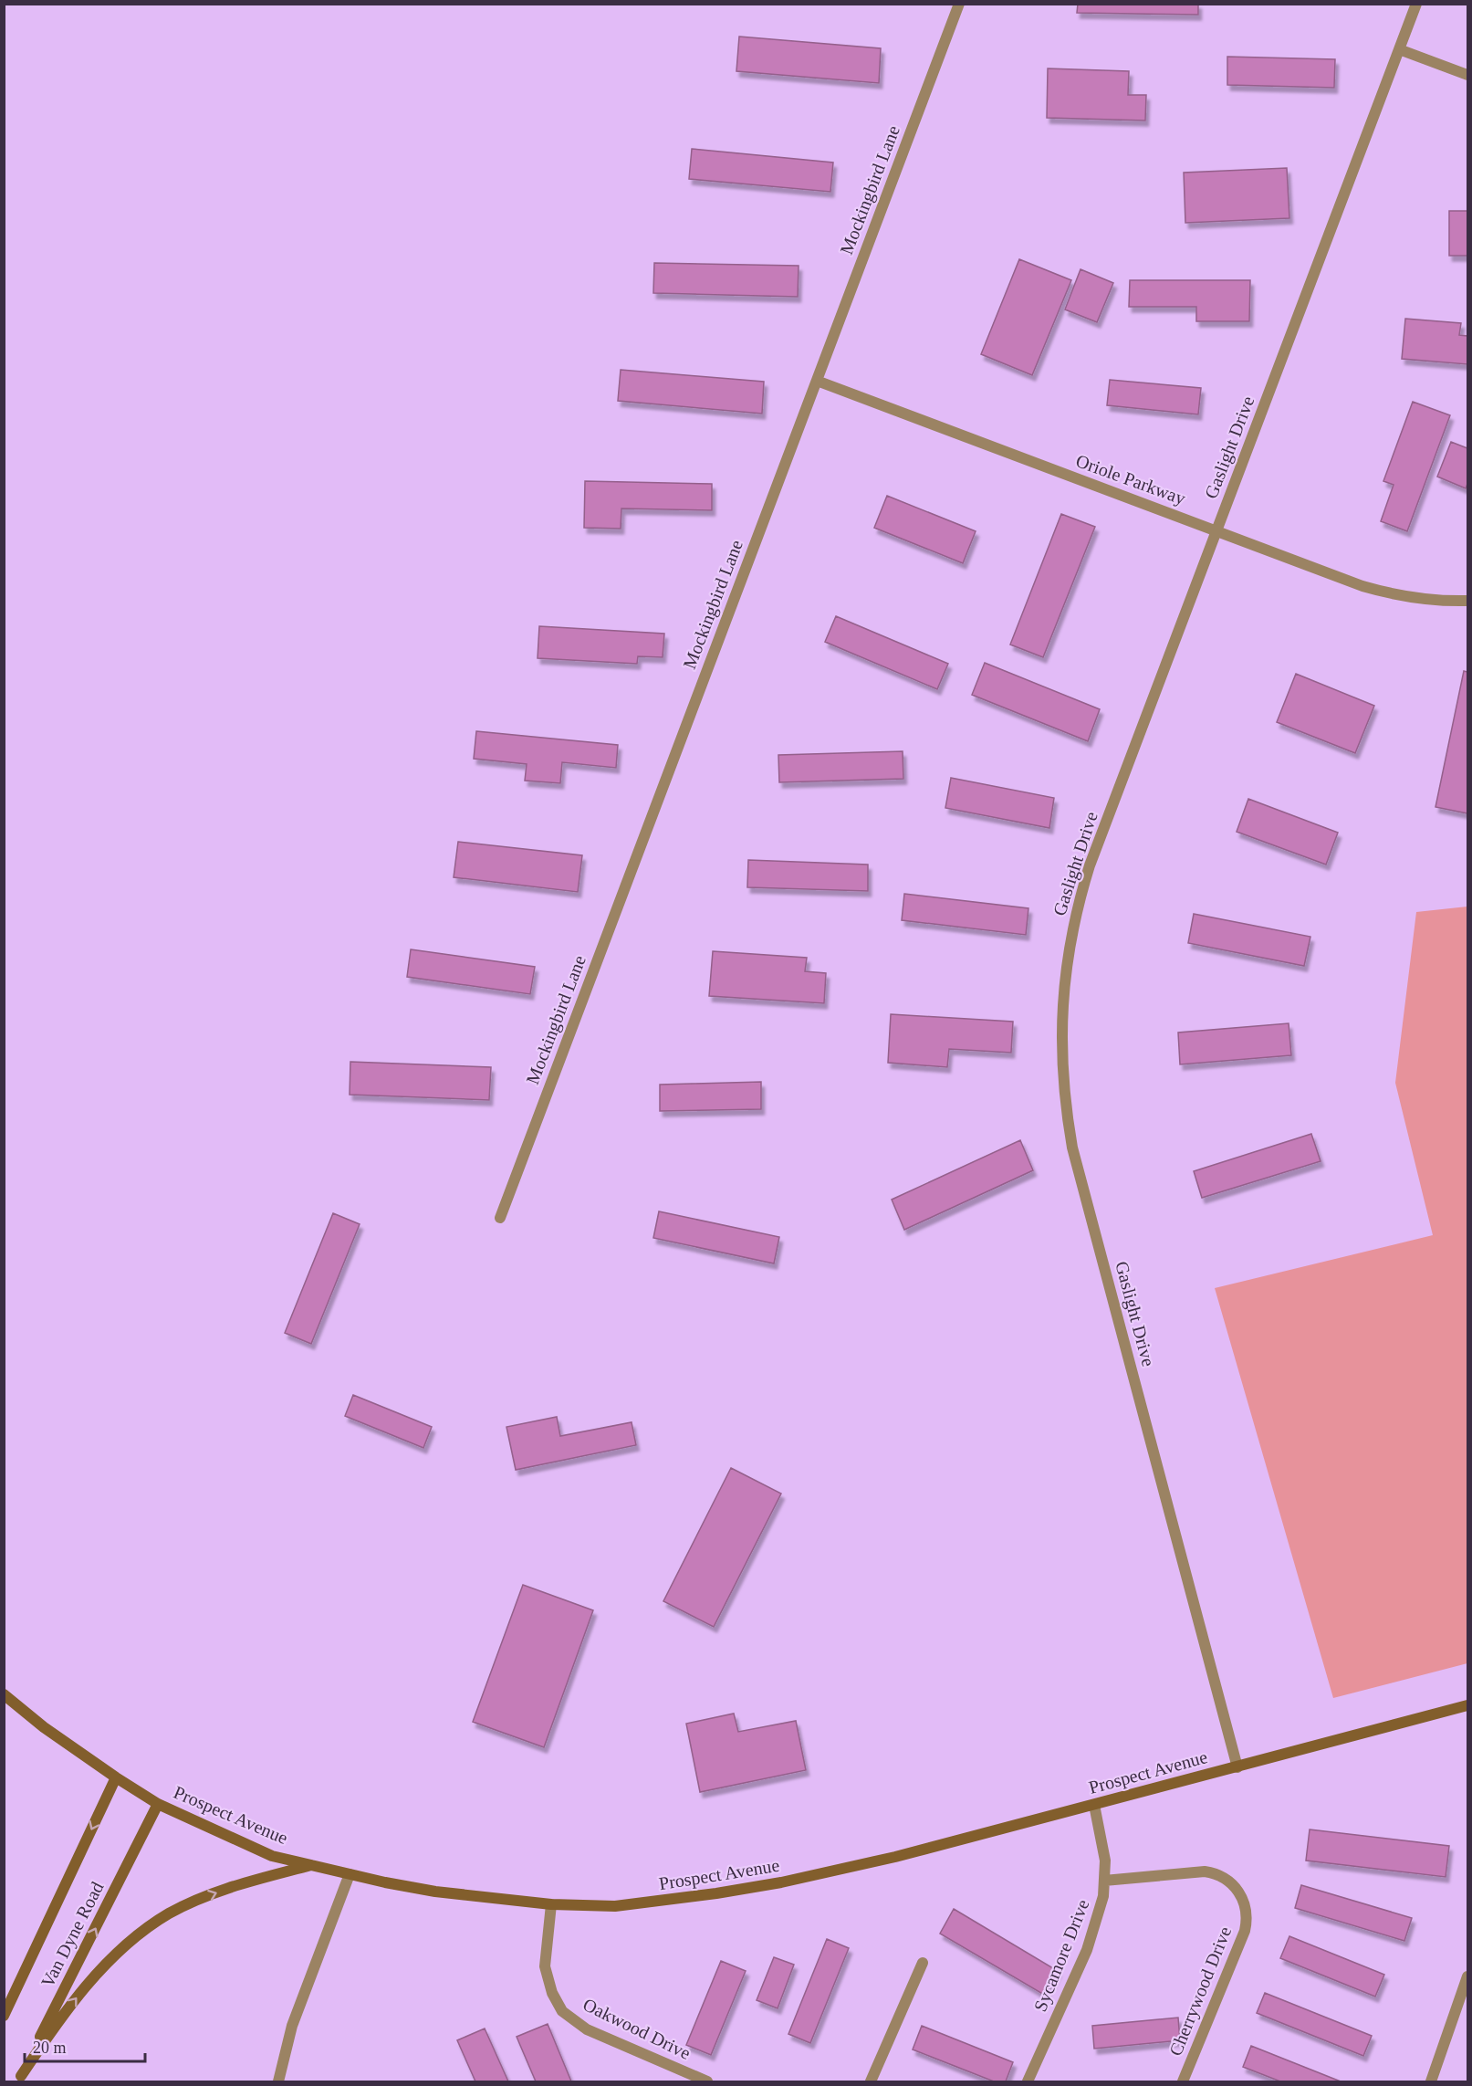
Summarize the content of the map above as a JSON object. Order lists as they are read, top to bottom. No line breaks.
{"streets":{"main road":["Prospect Avenue","Van Dyne Road"],"street":["Mockingbird Lane","Gaslight Drive","Oriole Parkway","Sycamore Drive","Cherrywood Drive","Oakwood Drive"]},"crossings":[["Mockingbird Lane","Oriole Parkway"],["Gaslight Drive","Oriole Parkway"],["Gaslight Drive","Prospect Avenue"],["Prospect Avenue","Van Dyne Road"],["Prospect Avenue","Sycamore Drive"],["Prospect Avenue","Oakwood Drive"],["Sycamore Drive","Cherrywood Drive"]],"scale_bar":"20 m"}
